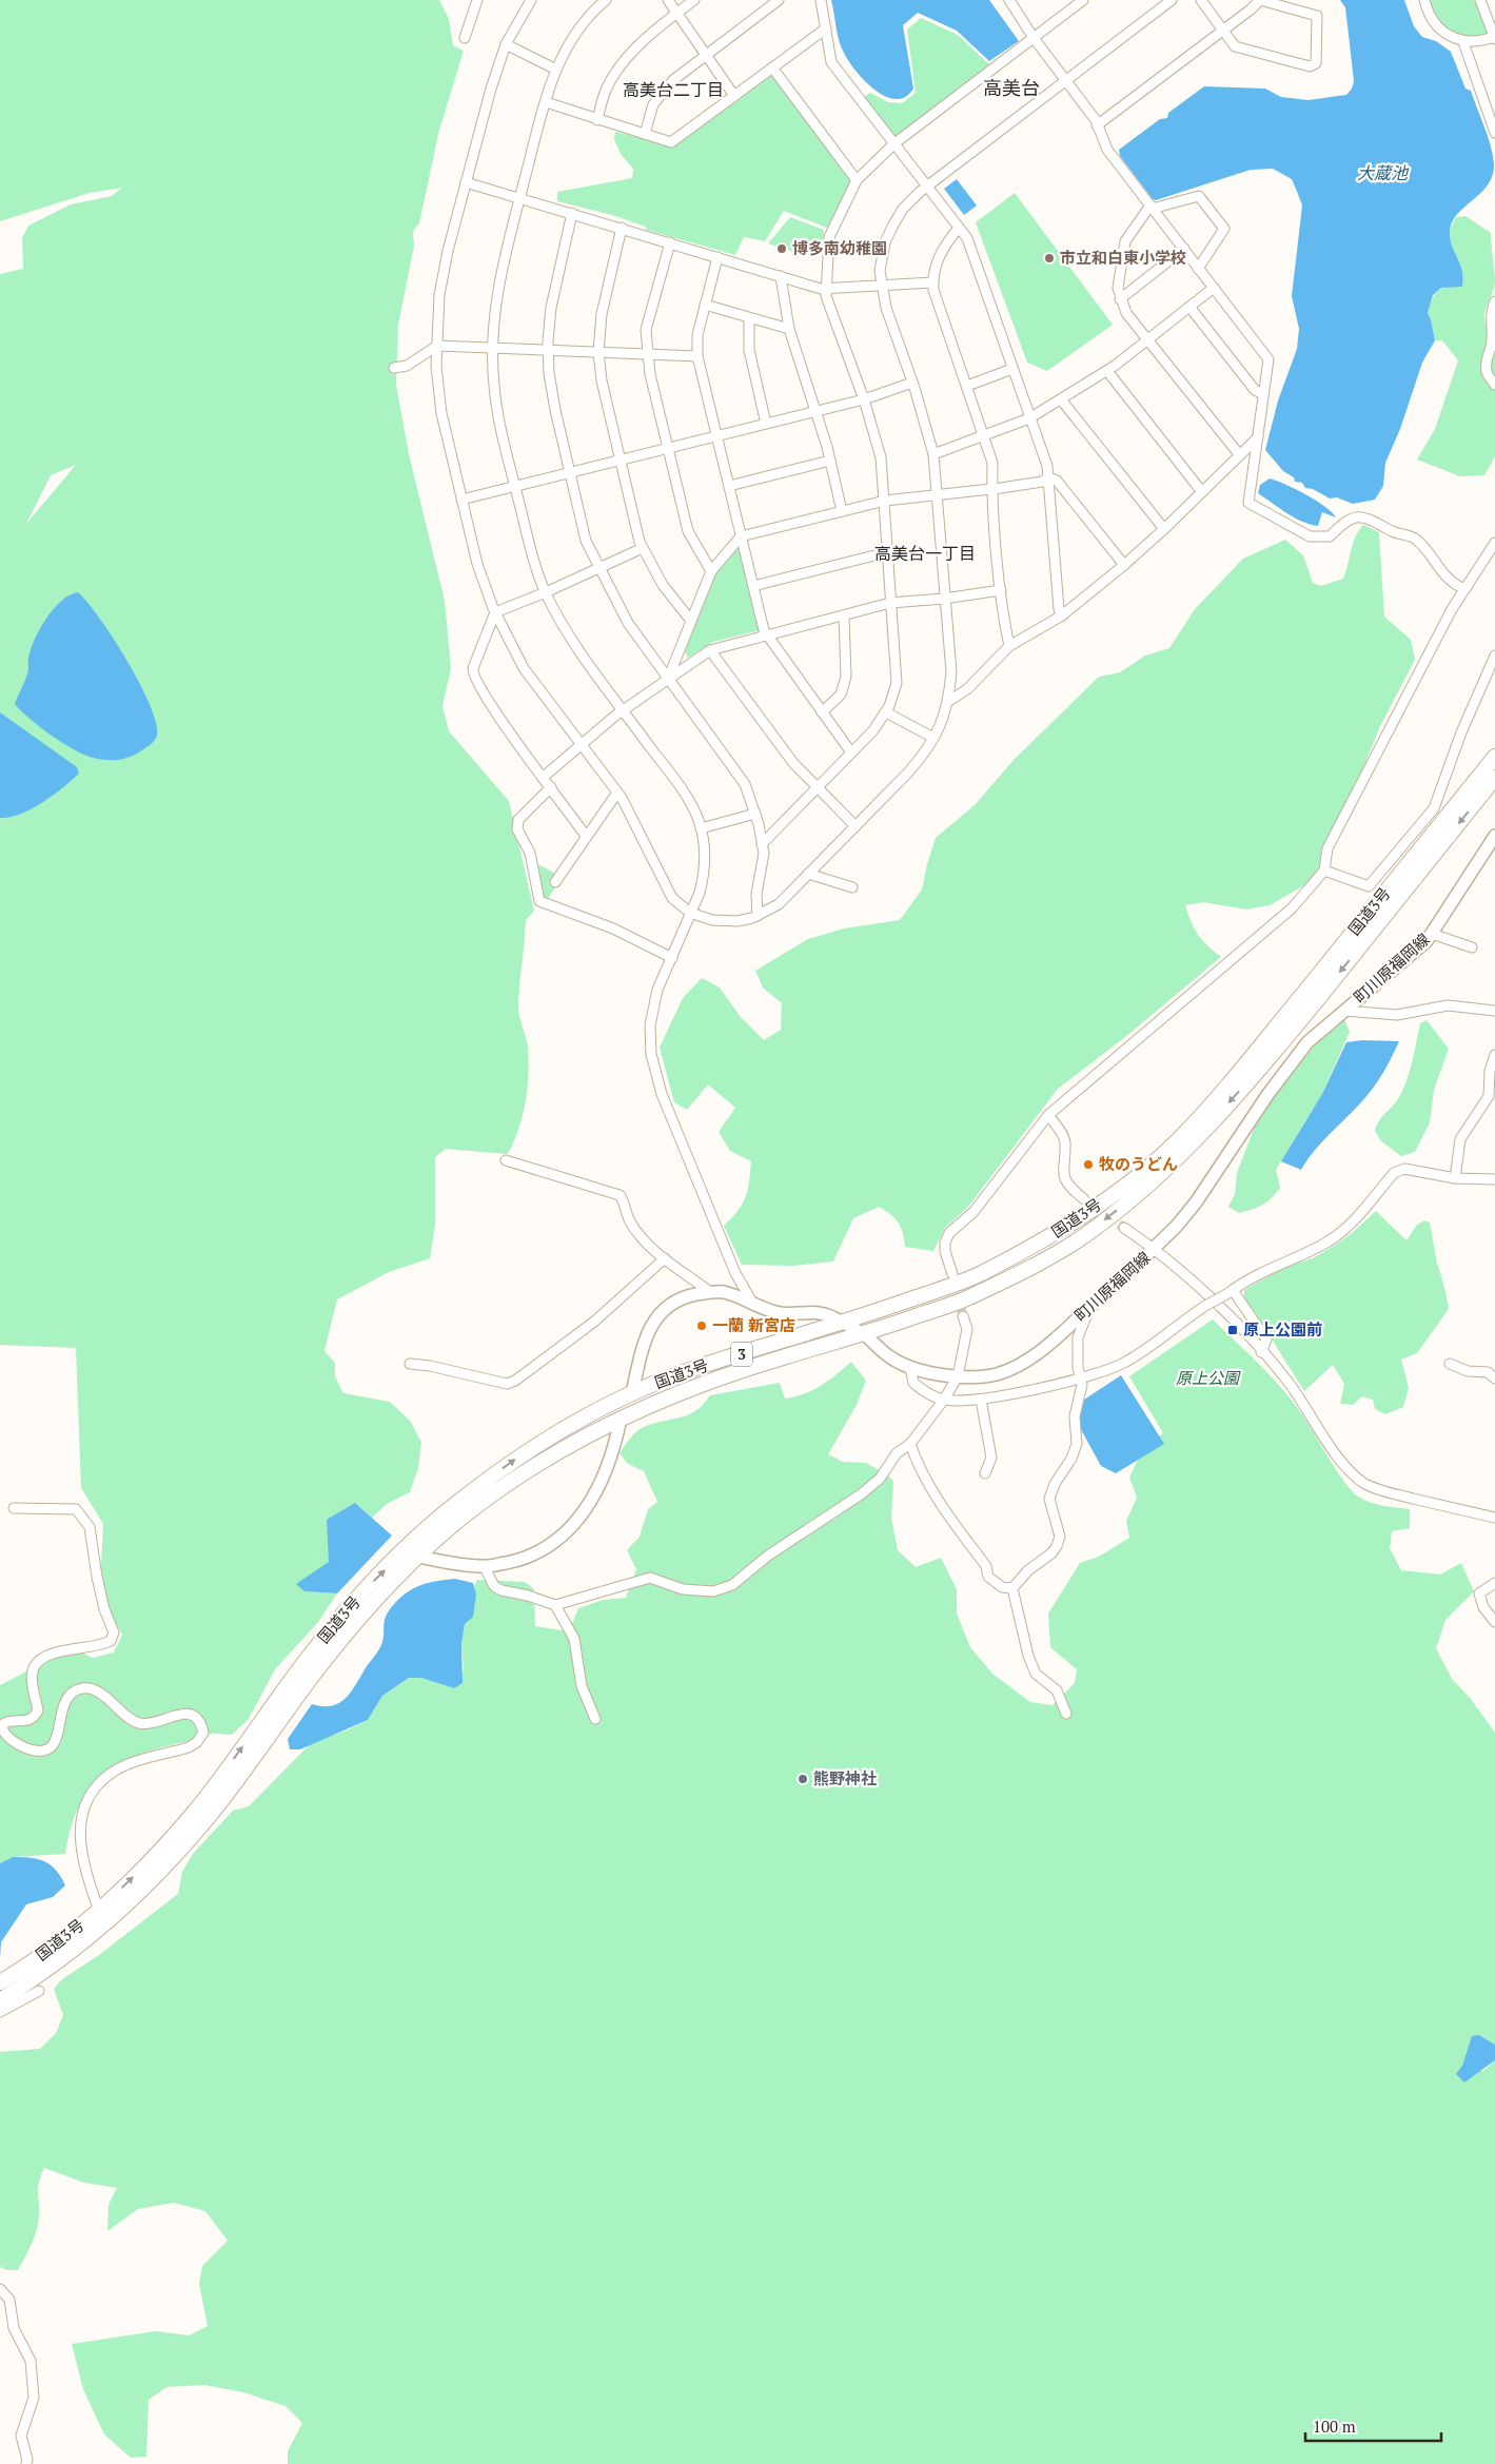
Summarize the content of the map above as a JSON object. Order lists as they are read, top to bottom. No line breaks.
{"streets":{"highway":["国道3号","3"],"main road":["町川原福岡線"]},"crossings":[["国道3号","町川原福岡線"]],"districts":["高美台","高美台二丁目","高美台一丁目"],"water":["大蔵池"],"parks":["原上公園"],"places":{"other":["博多南幼稚園","市立和白東小学校","牧のうどん","一蘭 新宮店","熊野神社"],"transit":["原上公園前"]},"scale_bar":"100 m"}
